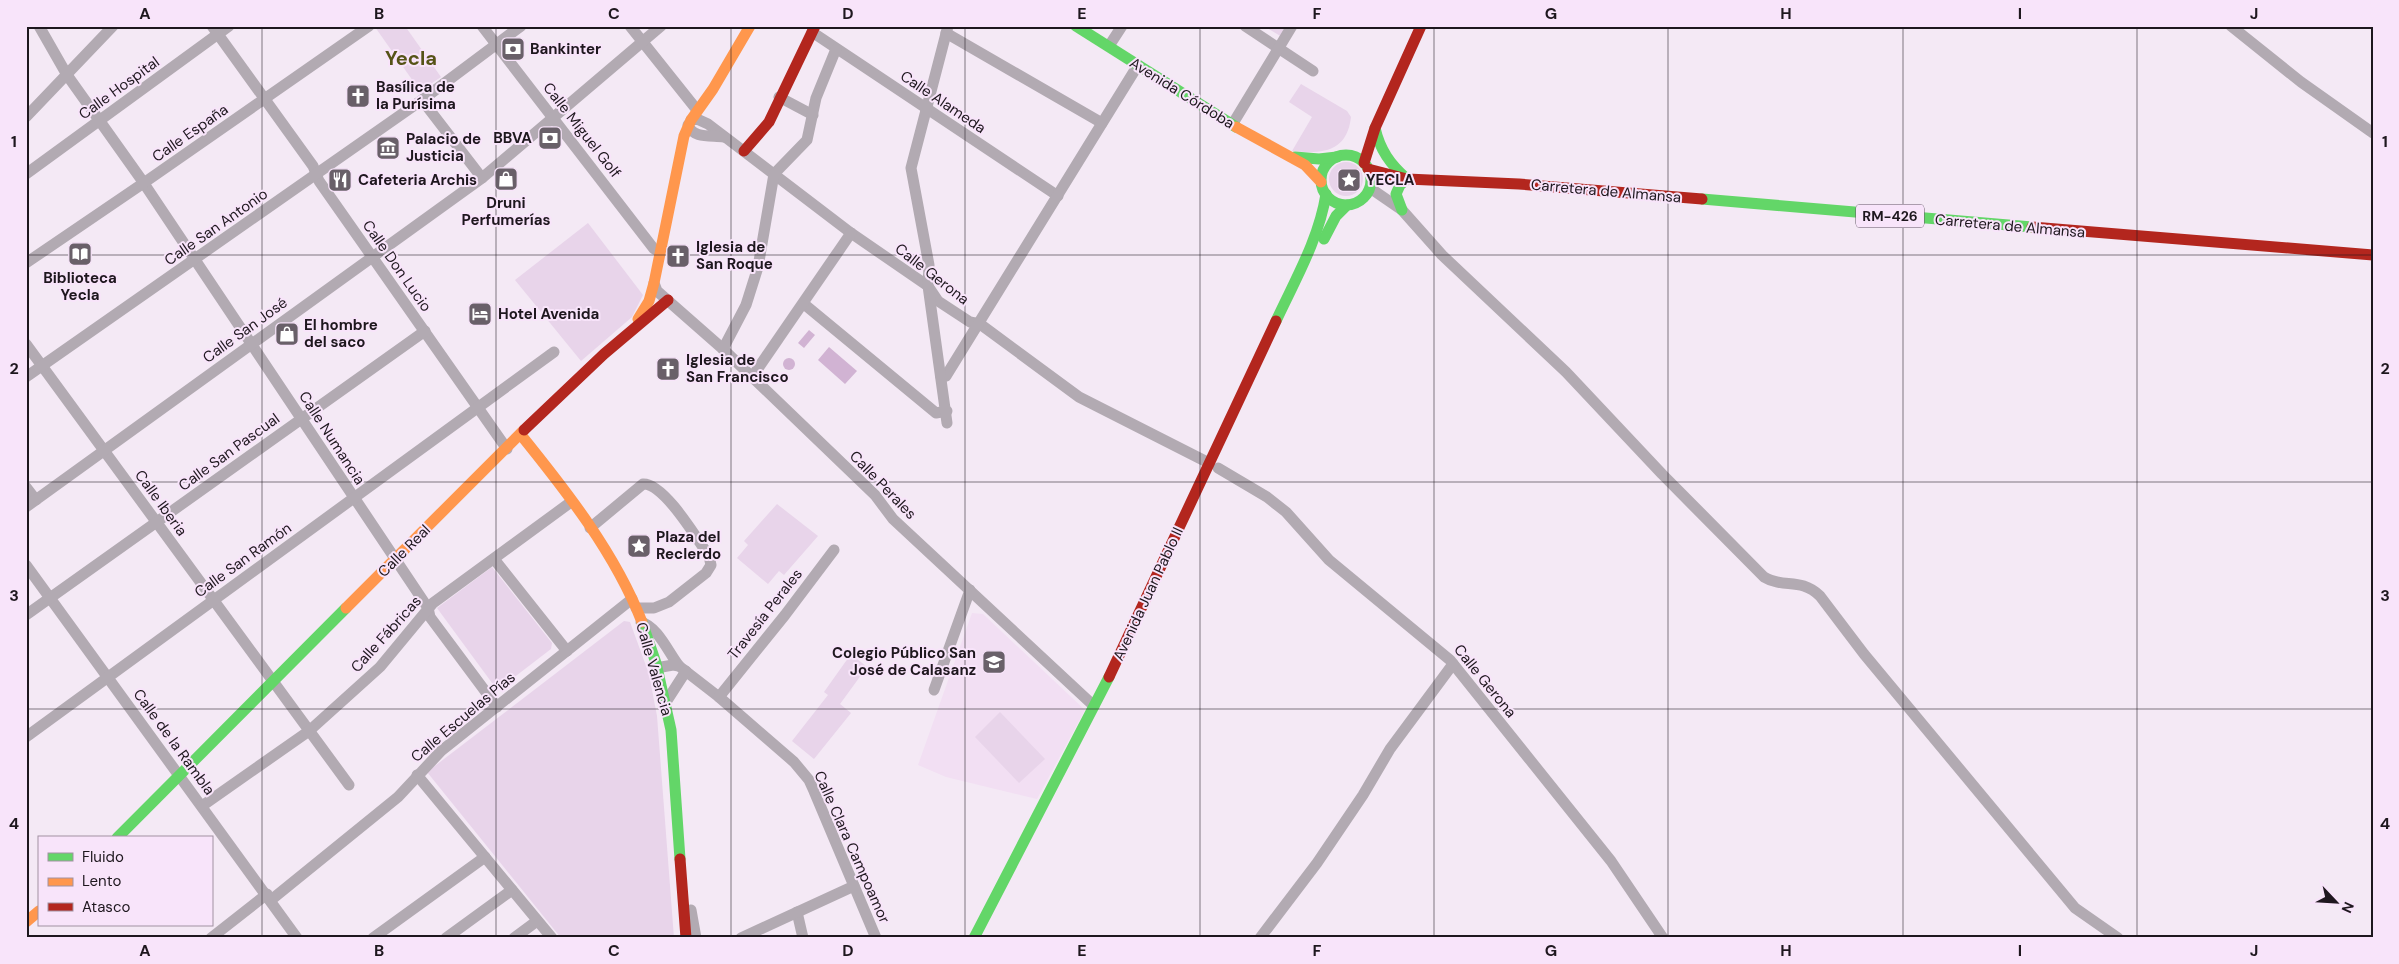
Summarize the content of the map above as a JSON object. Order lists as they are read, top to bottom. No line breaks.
{"streets":{"main road":["Avenida Córdoba","Carretera de Almansa","RM-426","Calle Real","Avenida Juan Pablo II","Calle Valencia"],"street":["Calle Hospital","Calle Alameda","Calle Miguel Golf","Calle España","Calle San Antonio","Calle Don Lucio","Calle Gerona","Calle San José","Calle Numancia","Calle San Pascual","Calle Perales","Calle Iberia","Calle San Ramón","Travesía Perales","Calle Fábricas","Calle Escuelas Pías","Calle de la Rambla","Calle Clara Campoamor"]},"crossings":[["Calle Hospital","Calle Don Lucio"],["Calle Hospital","Calle Numancia"],["Avenida Córdoba","RM-426"],["Calle Miguel Golf","Calle San Antonio"],["Calle Miguel Golf","Calle San José"],["Calle España","Calle Don Lucio"],["Calle España","Calle Numancia"],["Carretera de Almansa","RM-426"],["Calle San Antonio","Calle Don Lucio"],["Calle San Antonio","Calle Numancia"],["Calle San Antonio","Calle Iberia"],["Calle Don Lucio","Calle San José"],["Calle Don Lucio","Calle San Pascual"],["Calle Don Lucio","Calle Real"],["Calle Don Lucio","Calle San Ramón"],["Calle Gerona","Avenida Juan Pablo II"],["Calle San José","Calle Numancia"],["Calle San José","Calle Iberia"],["Calle Numancia","Calle San Pascual"],["Calle Numancia","Calle Real"],["Calle Numancia","Calle San Ramón"],["Calle Numancia","Calle Fábricas"],["Calle Numancia","Calle Escuelas Pías"],["Calle San Pascual","Calle Iberia"],["Calle San Pascual","Calle de la Rambla"],["Calle Perales","Avenida Juan Pablo II"],["Calle Iberia","Calle Real"],["Calle Iberia","Calle San Ramón"],["Calle Iberia","Calle Fábricas"],["Calle Real","Calle Valencia"],["Calle Real","Calle de la Rambla"],["Calle San Ramón","Calle de la Rambla"],["Travesía Perales","Calle Clara Campoamor"],["Calle Fábricas","Calle Valencia"],["Calle Fábricas","Calle de la Rambla"],["Calle Valencia","Calle Escuelas Pías"],["Calle Valencia","Calle Clara Campoamor"],["Calle Escuelas Pías","Calle de la Rambla"]],"districts":["Yecla"],"places":{"bank":["Bankinter","BBVA"],"church":["Basílica de la Purísima","Iglesia de San Roque","Iglesia de San Francisco"],"museum":["Palacio de Justicia"],"shop":["Druni Perfumerías","El hombre del saco"],"restaurant":["Cafeteria Archis"],"place":["YECLA","Plaza del Reclerdo"],"library":["Biblioteca Yecla"],"hotel":["Hotel Avenida"],"school or university":["Colegio Público San José de Calasanz"]},"legend":["Fluido","Lento","Atasco"],"north":"bottom right","grid":{"columns":["A","B","C","D","E","F","G","H","I","J"],"rows":["1","2","3","4"]}}
